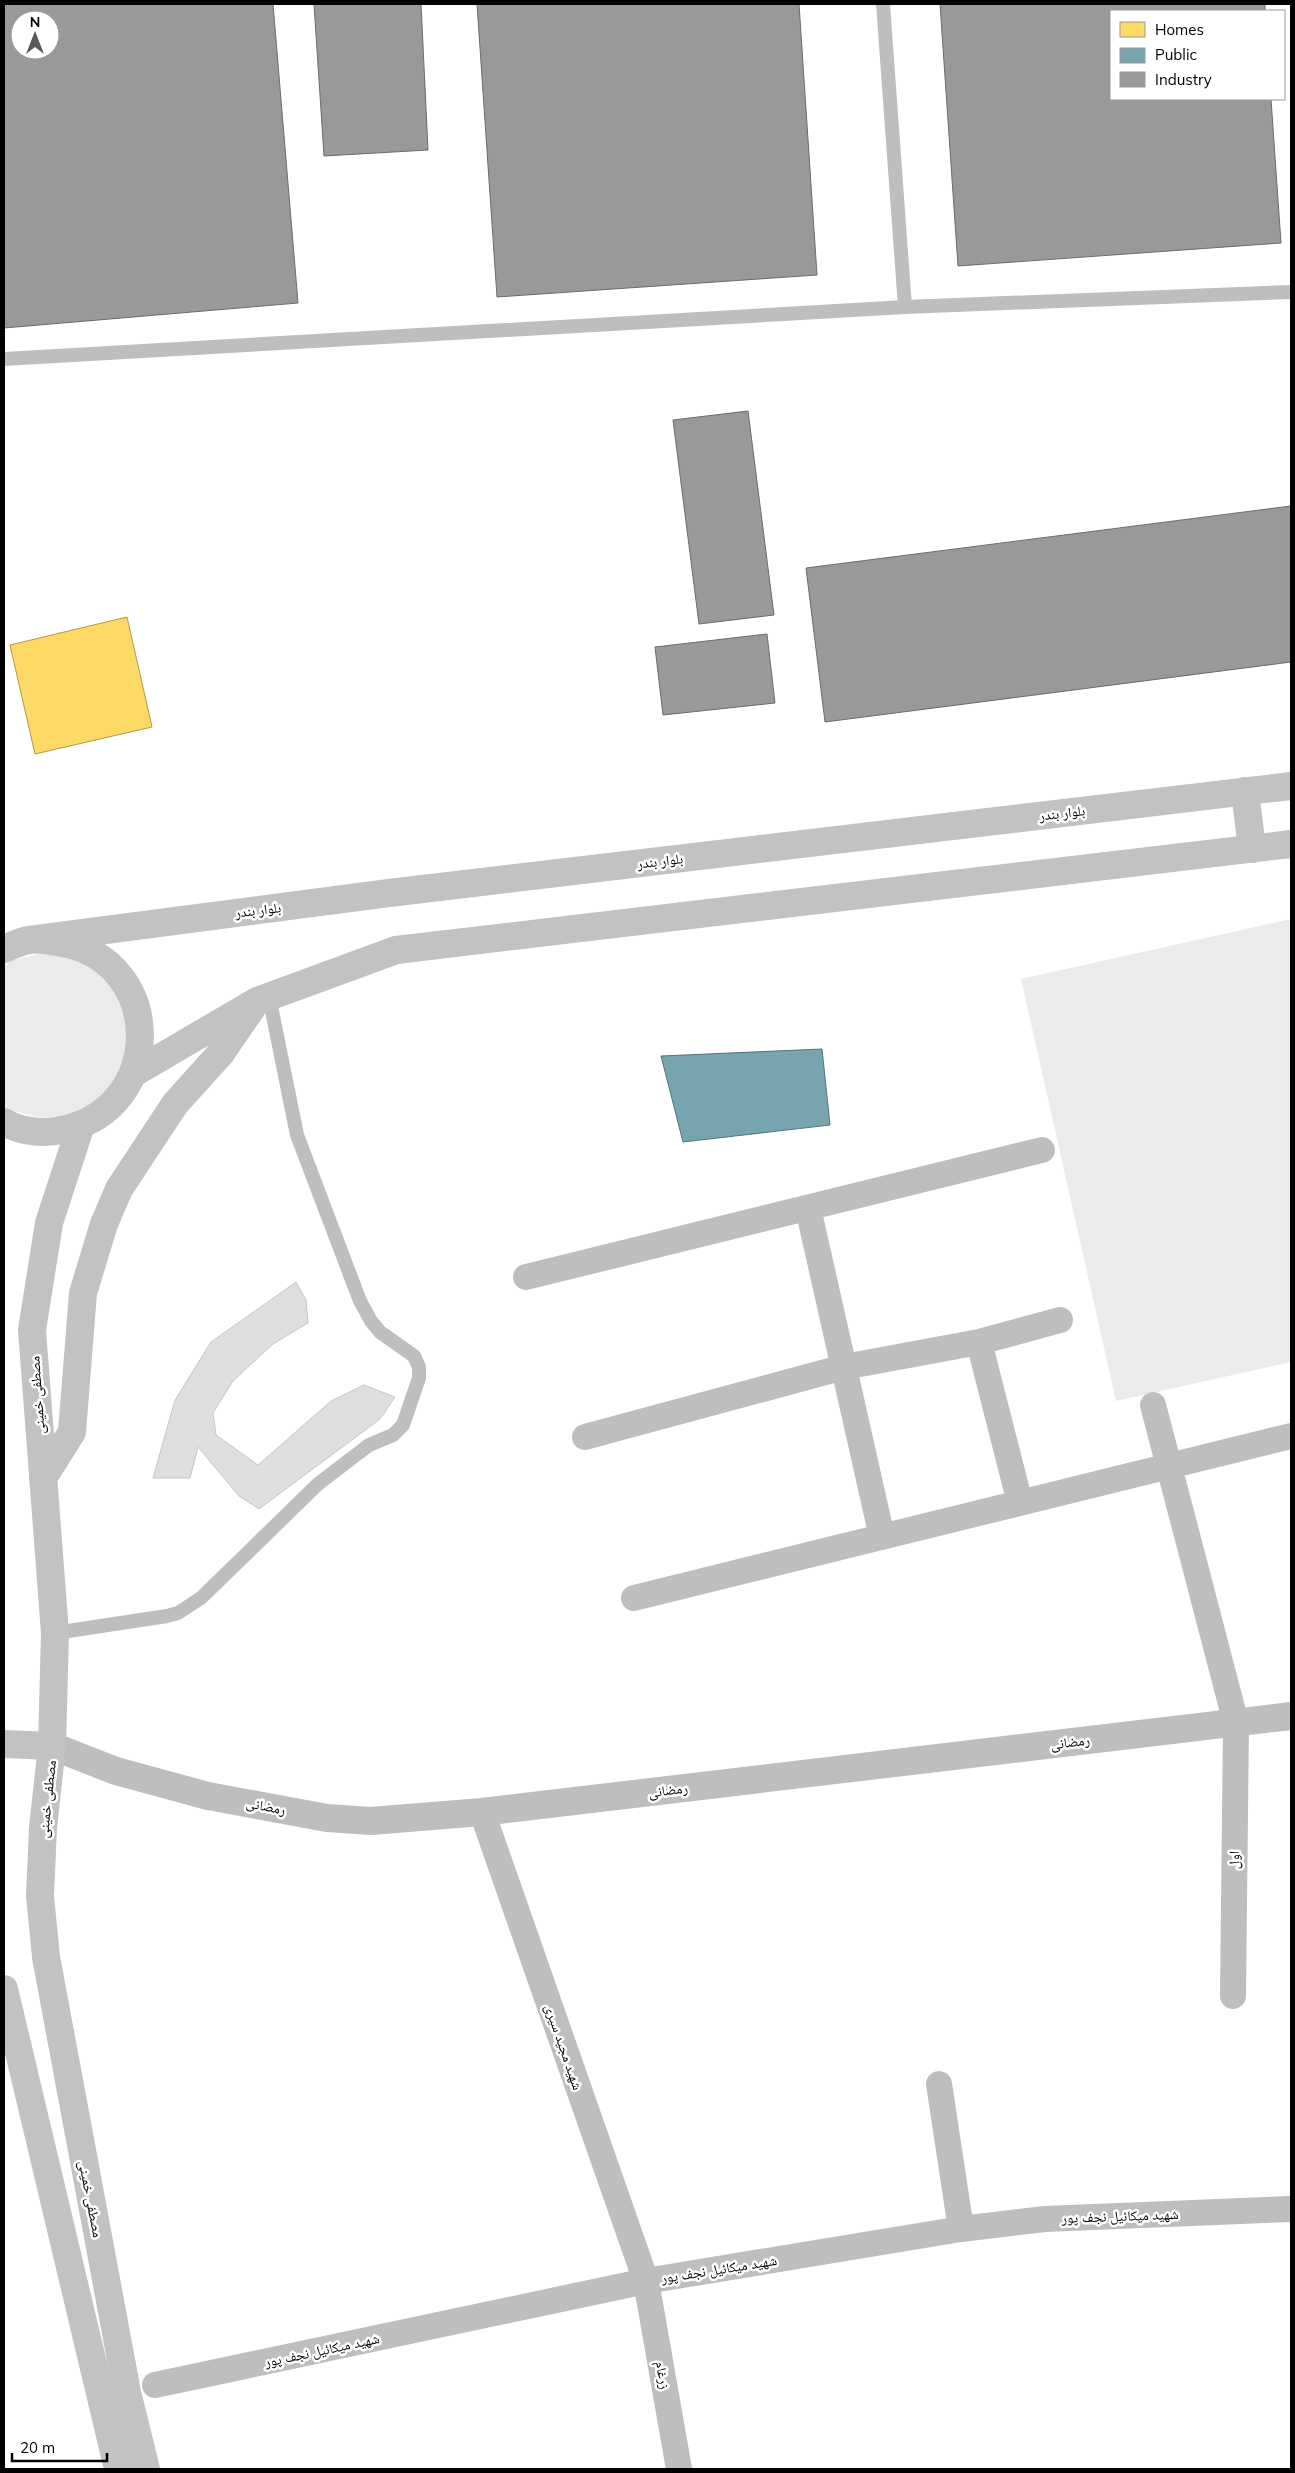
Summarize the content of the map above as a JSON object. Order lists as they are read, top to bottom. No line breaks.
{"streets":{"main road":["بلوار بندر","مصطفی خمینی"],"street":["رمضانی","اول","شهید مجید سیری","شهید میکائیل نجف پور","زرغام"]},"crossings":[["مصطفی خمینی","رمضانی"],["رمضانی","اول"],["رمضانی","شهید مجید سیری"],["شهید مجید سیری","شهید میکائیل نجف پور"],["شهید مجید سیری","زرغام"],["شهید میکائیل نجف پور","زرغام"]],"legend":["Homes","Public","Industry"],"scale_bar":"20 m","north":"top"}
